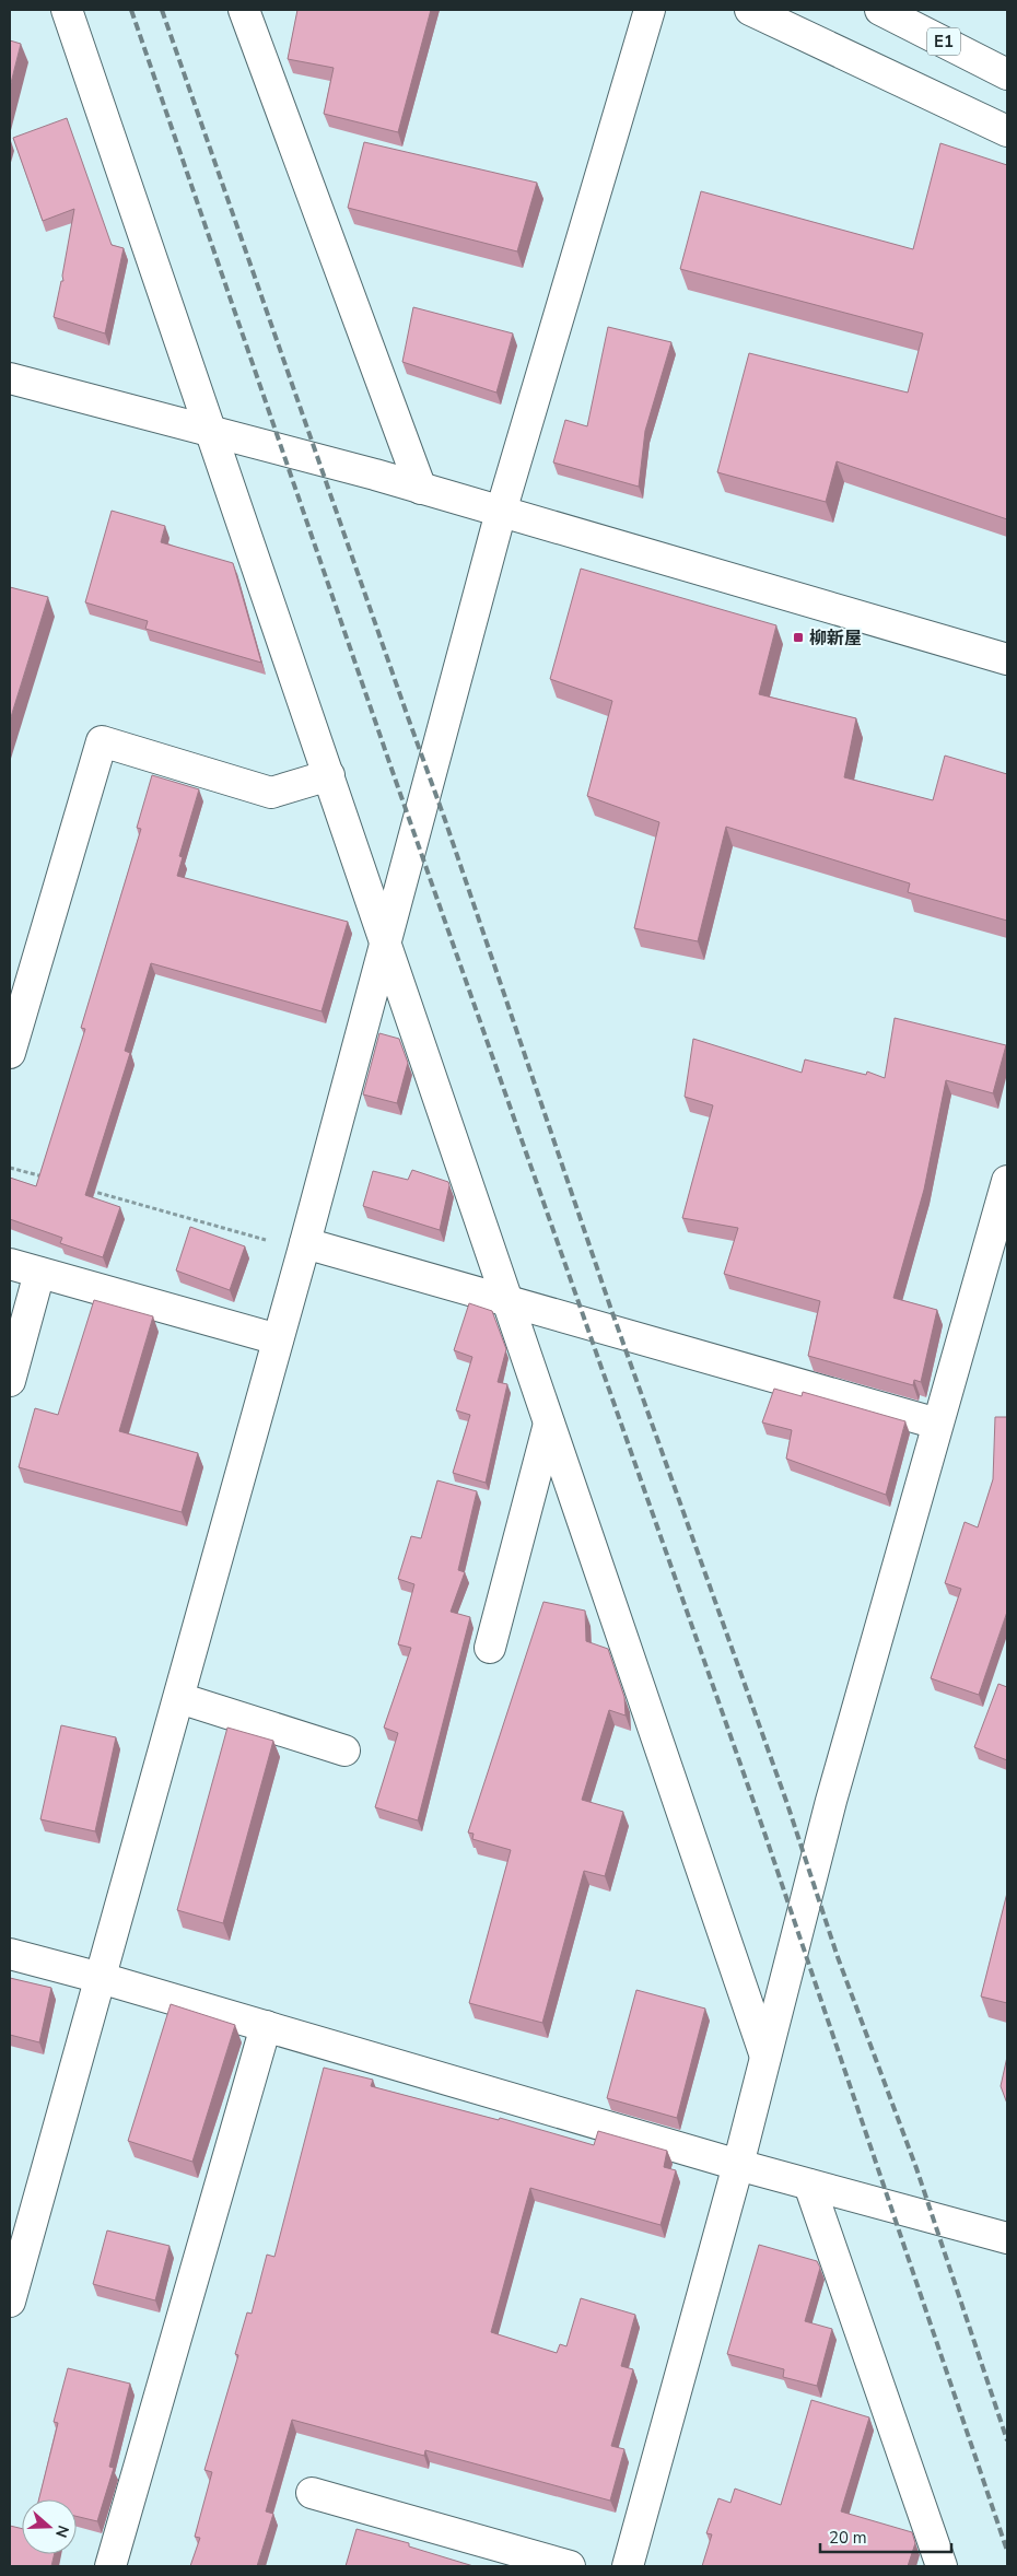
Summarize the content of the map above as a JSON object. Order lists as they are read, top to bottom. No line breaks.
{"streets":{"main road":["E1"]},"places":{"transit":["柳新屋"]},"scale_bar":"20 m","north":"right"}
